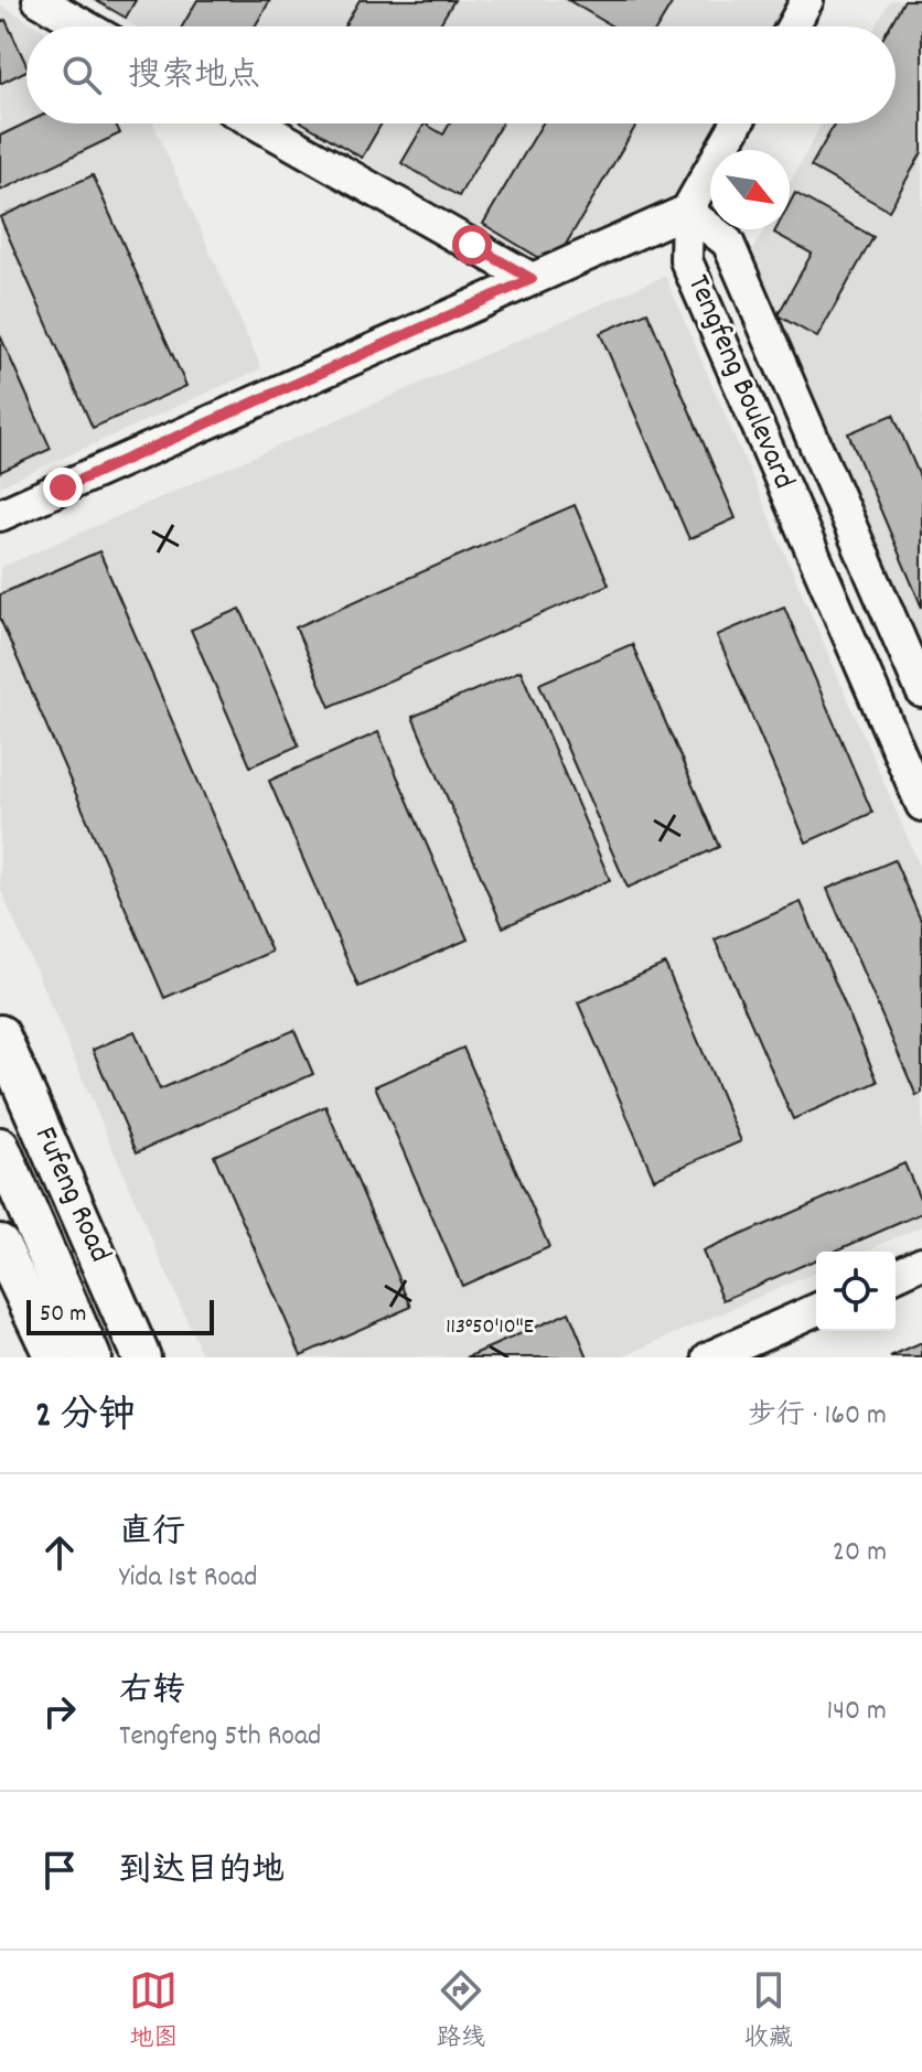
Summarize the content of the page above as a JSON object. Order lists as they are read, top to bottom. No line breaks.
{"streets":{"main road":["Fufeng Road"],"street":["Tengfeng Boulevard"]},"scale_bar":"50 m","north":"bottom right","page":{"search":"搜索地点","scale":"50 m","heading":["2 分钟","步行 · 160 m"],"list":[["直行","Yida 1st Road","20 m"],["右转","Tengfeng 5th Road","140 m"],"到达目的地"],"nav":["地图","路线","收藏"]},"coordinates":["113°50'10\"E"]}
